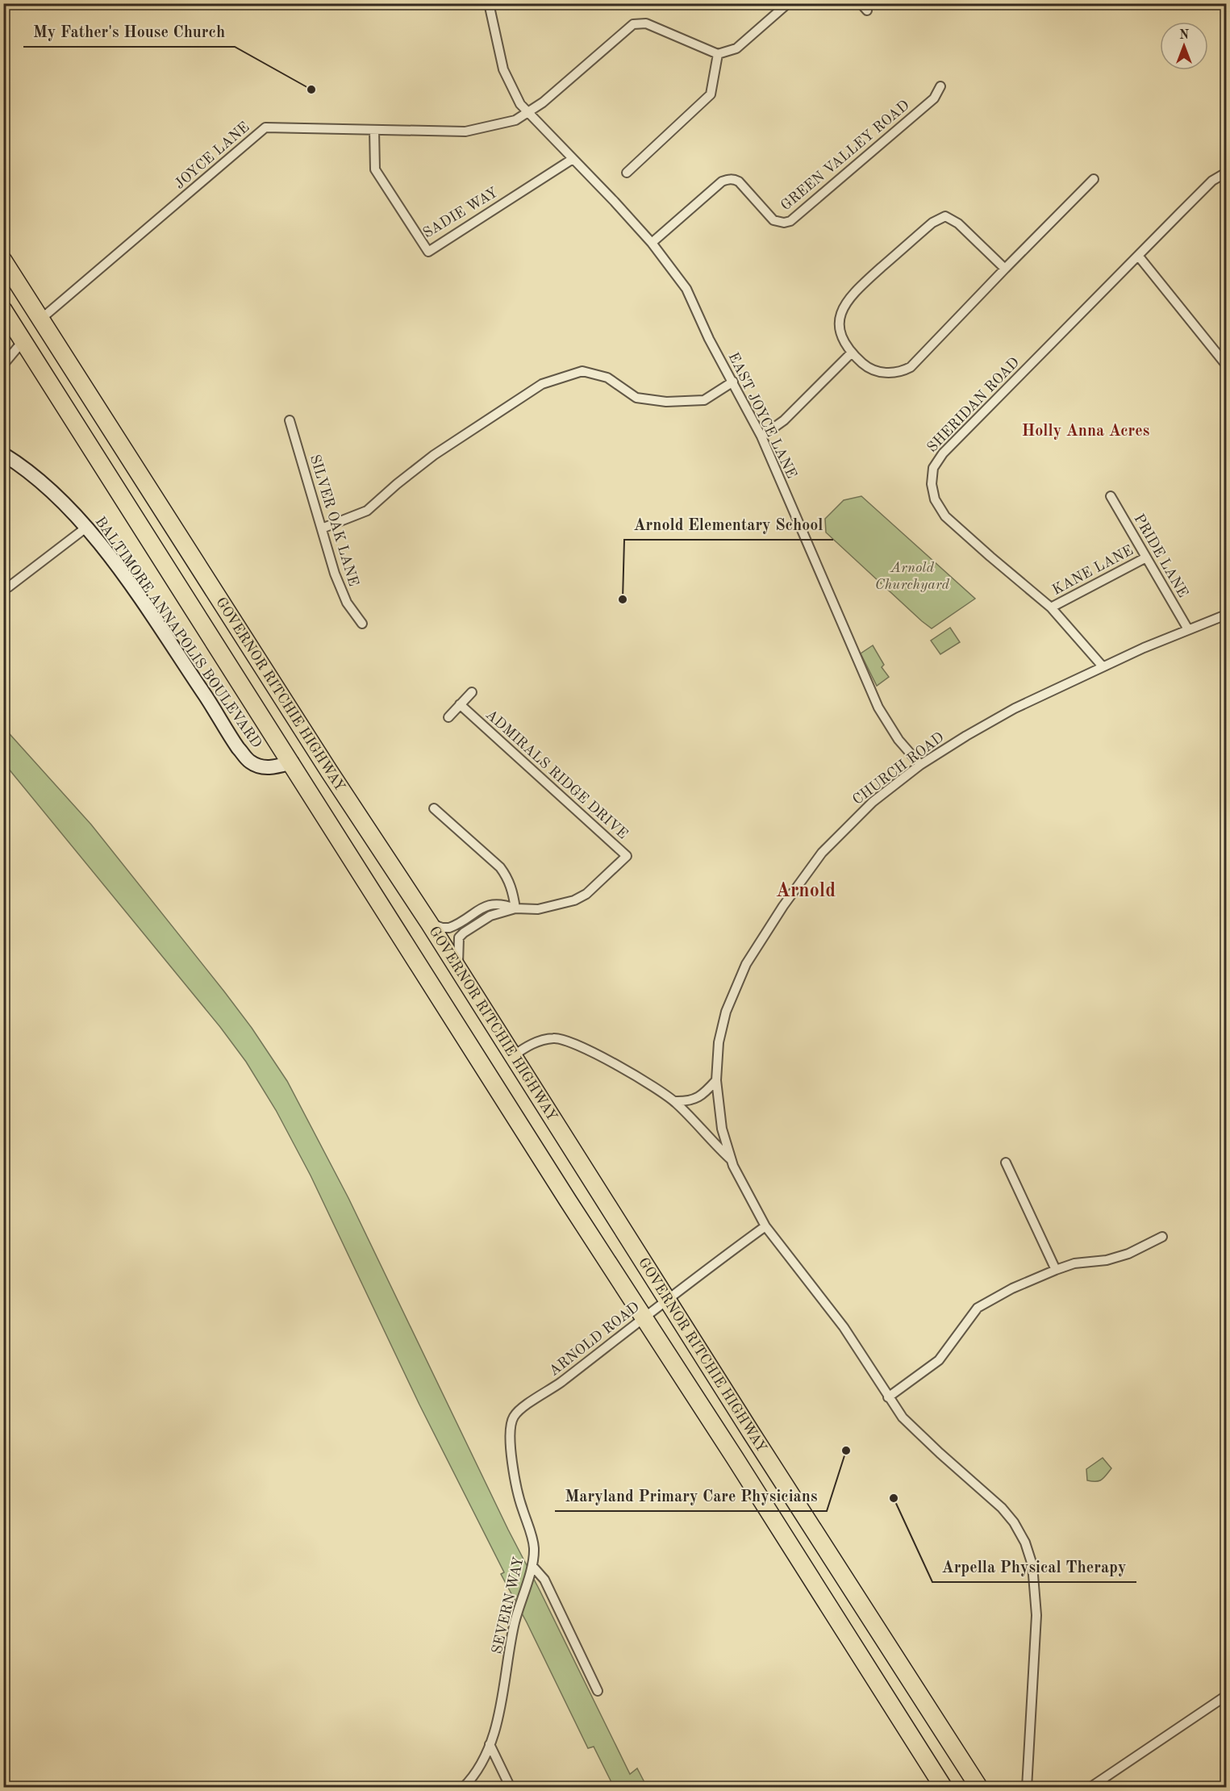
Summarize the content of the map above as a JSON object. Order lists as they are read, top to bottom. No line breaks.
{"streets":{"highway":["GOVERNOR RITCHIE HIGHWAY"],"street":["JOYCE LANE","GREEN VALLEY ROAD","SADIE WAY","SHERIDAN ROAD","EAST JOYCE LANE","SILVER OAK LANE","PRIDE LANE","KANE LANE","BALTIMORE ANNAPOLIS BOULEVARD","CHURCH ROAD","ADMIRALS RIDGE DRIVE","ARNOLD ROAD","SEVERN WAY"]},"crossings":[["JOYCE LANE","SADIE WAY"],["JOYCE LANE","EAST JOYCE LANE"],["JOYCE LANE","GOVERNOR RITCHIE HIGHWAY"],["GREEN VALLEY ROAD","EAST JOYCE LANE"],["SADIE WAY","EAST JOYCE LANE"],["SHERIDAN ROAD","KANE LANE"],["SHERIDAN ROAD","CHURCH ROAD"],["EAST JOYCE LANE","CHURCH ROAD"],["PRIDE LANE","KANE LANE"],["PRIDE LANE","CHURCH ROAD"],["BALTIMORE ANNAPOLIS BOULEVARD","GOVERNOR RITCHIE HIGHWAY"],["GOVERNOR RITCHIE HIGHWAY","ADMIRALS RIDGE DRIVE"],["GOVERNOR RITCHIE HIGHWAY","ARNOLD ROAD"],["ARNOLD ROAD","SEVERN WAY"]],"districts":["Holly Anna Acres","Arnold"],"parks":["Arnold Churchyard"],"places":["My Father's House Church","Arnold Elementary School","Maryland Primary Care Physicians","Arpella Physical Therapy"],"north":"top"}
